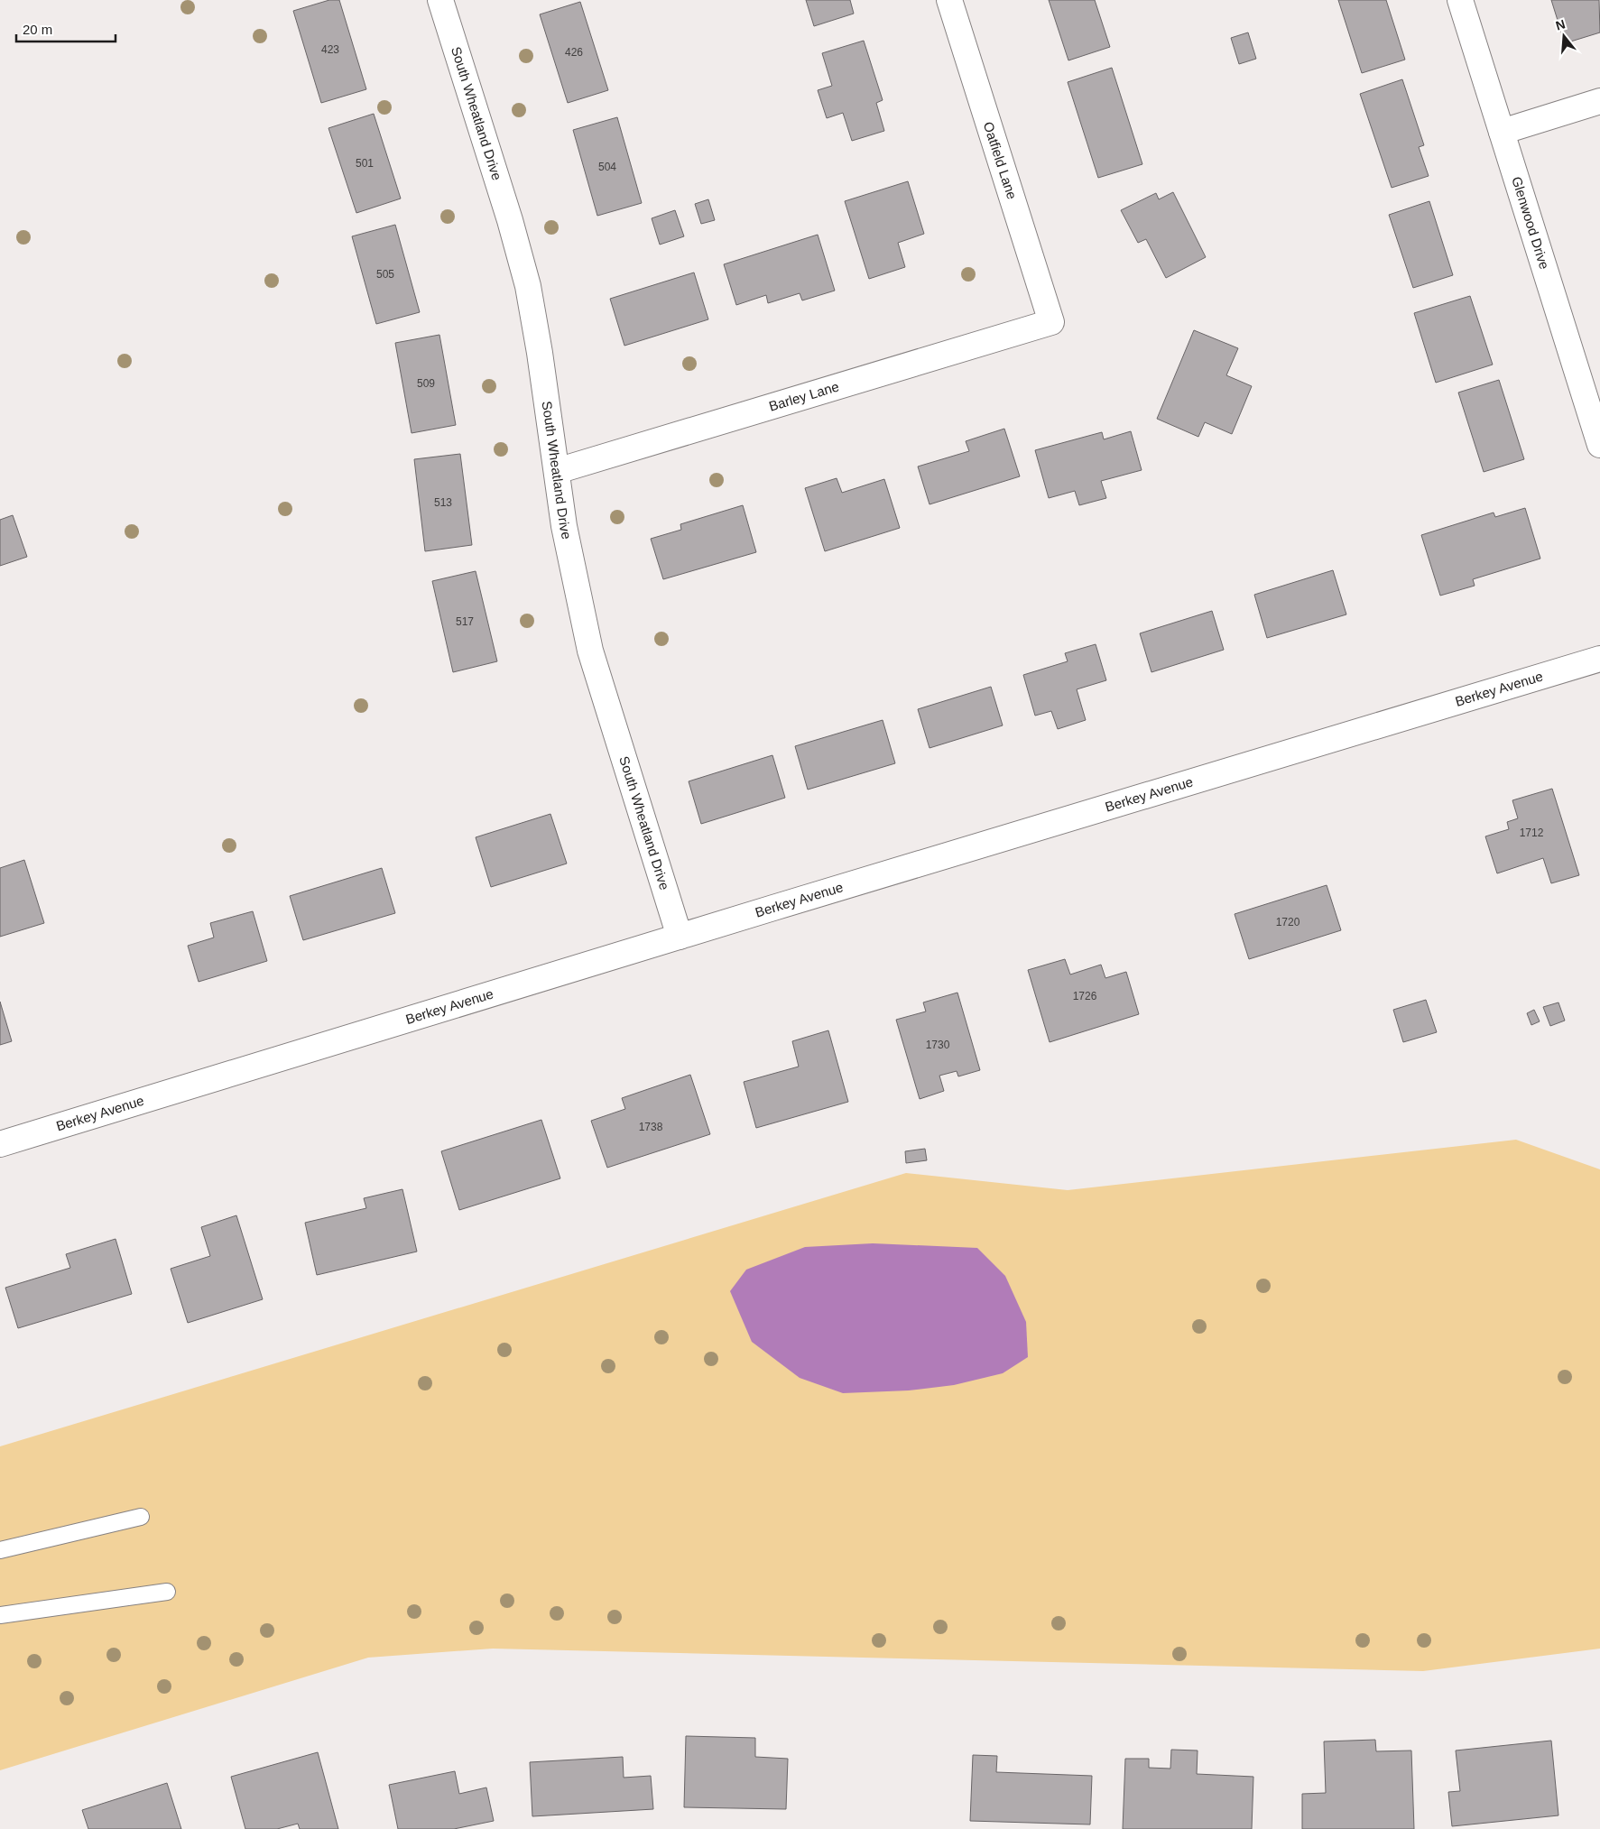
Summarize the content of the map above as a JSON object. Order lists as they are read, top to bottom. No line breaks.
{"streets":{"street":["South Wheatland Drive","Oatfield Lane","Glenwood Drive","Barley Lane","Berkey Avenue"]},"crossings":[["South Wheatland Drive","Barley Lane"],["South Wheatland Drive","Berkey Avenue"],["Oatfield Lane","Barley Lane"]],"house_numbers":["423","426","501","504","505","509","513","517","1712","1720","1726","1730","1738"],"scale_bar":"20 m","north":"top"}
